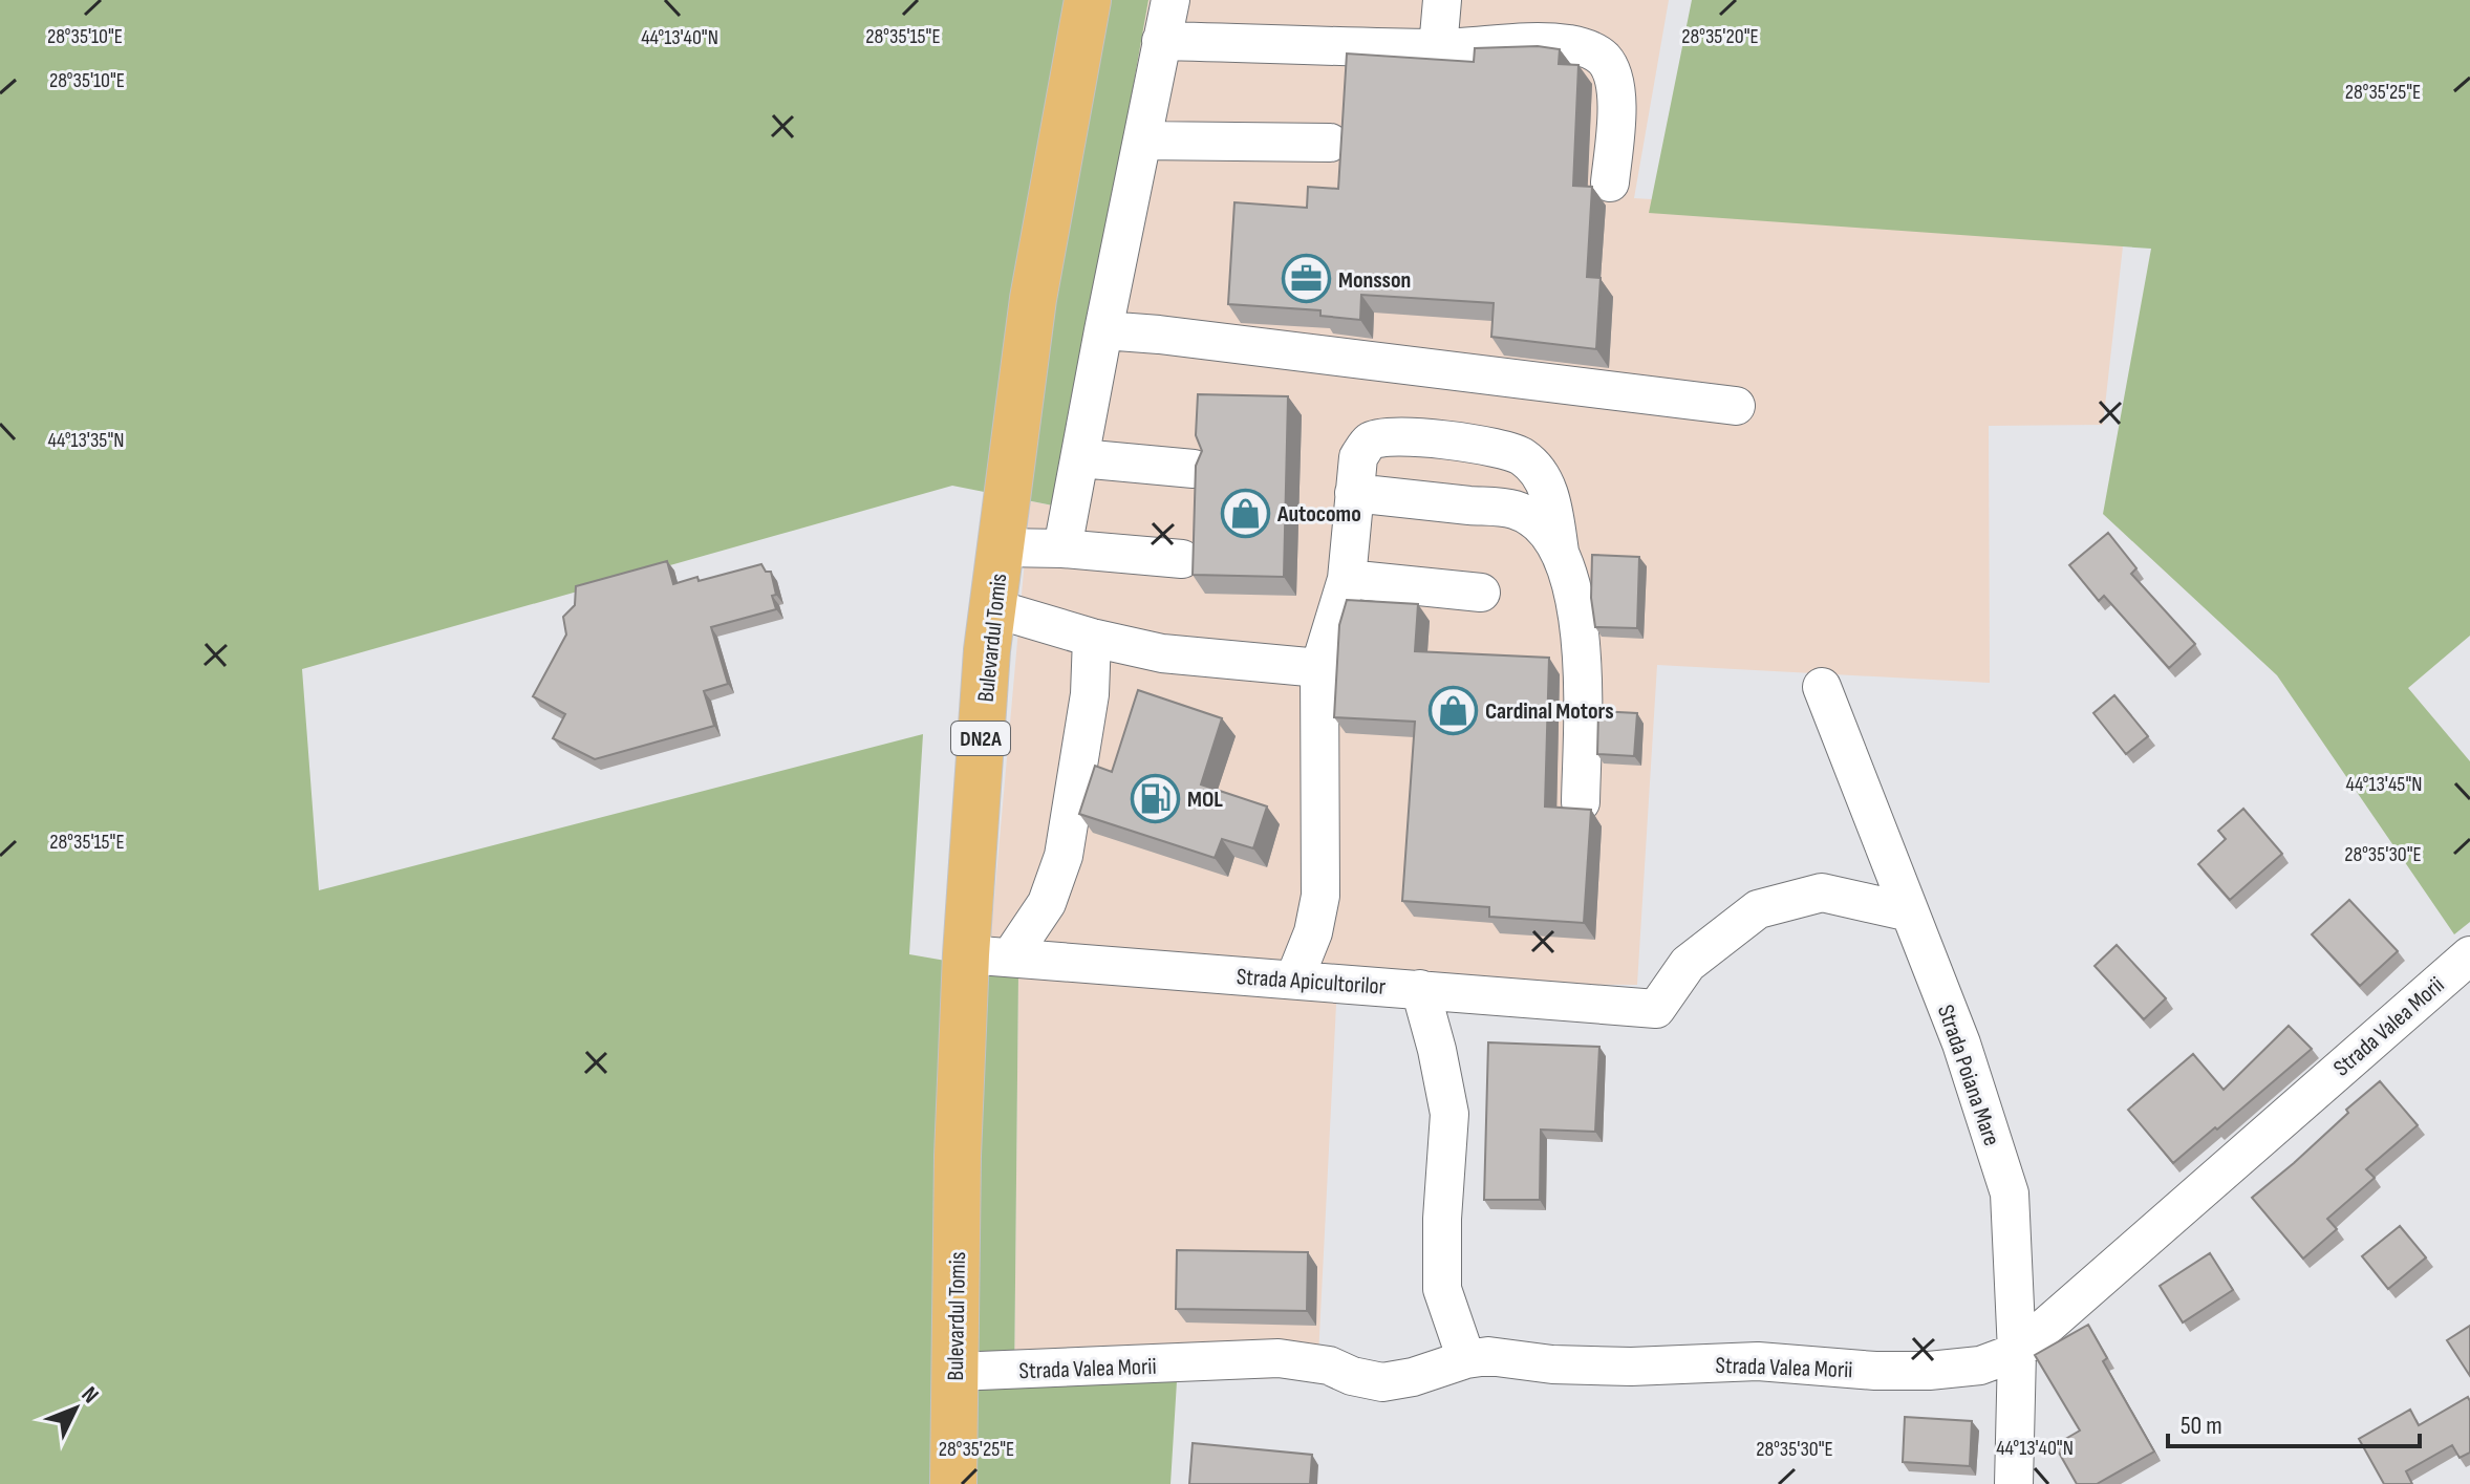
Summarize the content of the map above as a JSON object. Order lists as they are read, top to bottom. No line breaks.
{"streets":{"main road":["Bulevardul Tomis","DN2A"],"street":["Strada Apicultorilor","Strada Valea Morii","Strada Poiana Mare"]},"crossings":[["Bulevardul Tomis","Strada Apicultorilor"],["Bulevardul Tomis","Strada Valea Morii"],["Strada Apicultorilor","Strada Poiana Mare"],["Strada Valea Morii","Strada Poiana Mare"]],"places":{"office":["Monsson"],"shop":["Autocomo","Cardinal Motors"],"fuel station":["MOL"]},"scale_bar":"50 m","north":"top right","coordinates":["28°35'20\"E","28°35'10\"E","28°35'15\"E","44°13'40\"N","28°35'25\"E","44°13'35\"N","44°13'45\"N","28°35'30\"E"]}
